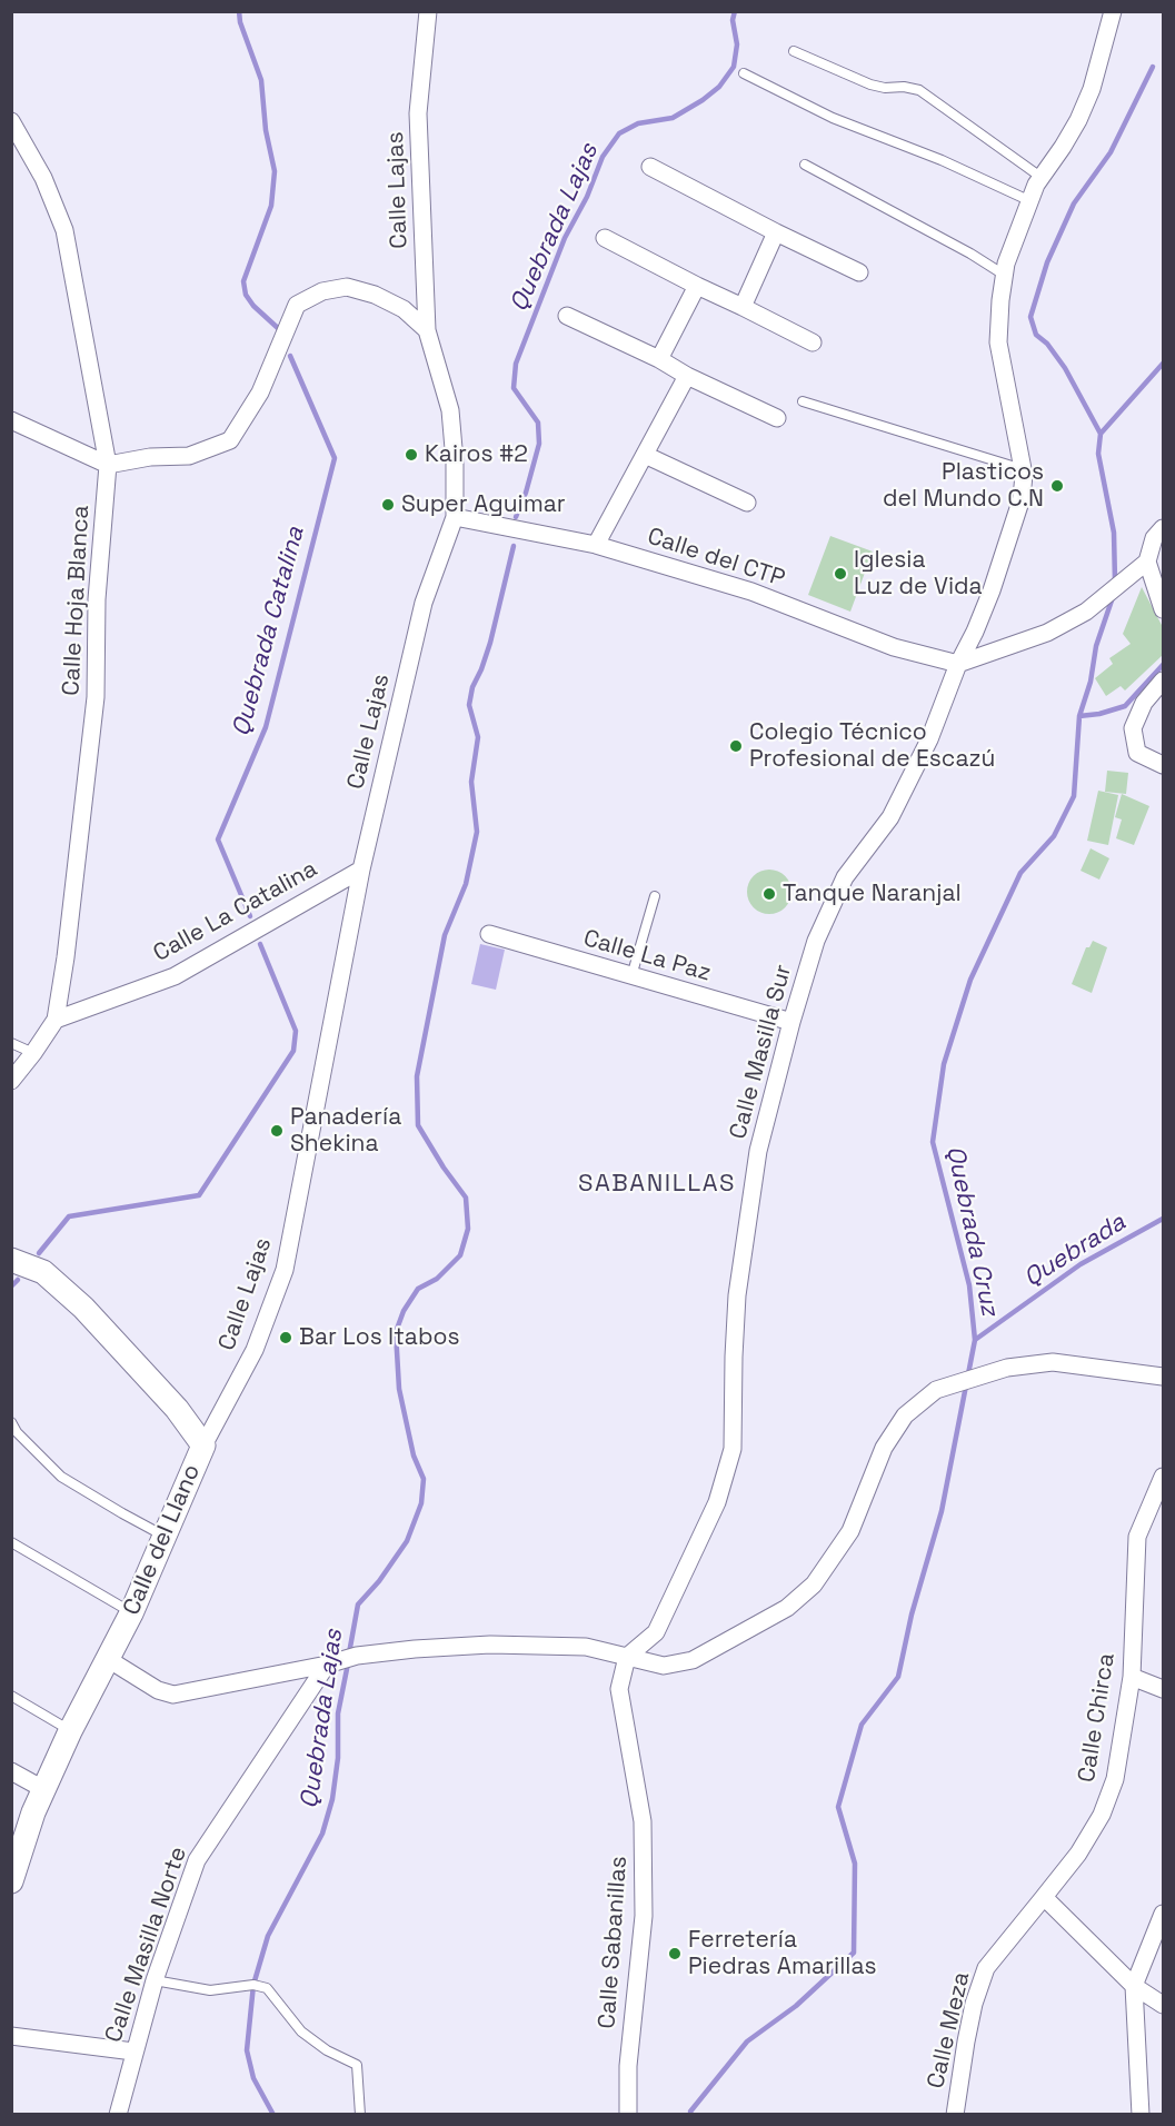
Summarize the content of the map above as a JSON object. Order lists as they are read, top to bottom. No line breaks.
{"streets":{"main road":["Calle del Llano"],"street":["Calle Lajas","Calle del CTP","Calle Hoja Blanca","Calle La Catalina","Calle La Paz","Calle Masilla Sur","Calle Chirca","Calle Sabanillas","Calle Masilla Norte","Calle Meza"]},"crossings":[["Calle Lajas","Calle del CTP"],["Calle Lajas","Calle La Catalina"],["Calle Lajas","Calle del Llano"],["Calle del CTP","Calle Masilla Sur"],["Calle Hoja Blanca","Calle La Catalina"],["Calle La Paz","Calle Masilla Sur"],["Calle Masilla Sur","Calle Sabanillas"],["Calle Chirca","Calle Meza"]],"districts":["SABANILLAS"],"water":["Quebrada Lajas","Quebrada Catalina","Quebrada Cruz","Quebrada"],"places":["Kairos #2","Plasticos del Mundo C.N","Super Aguimar","Iglesia Luz de Vida","Colegio Técnico Profesional de Escazú","Tanque Naranjal","Panadería Shekina","Bar Los Itabos","Ferretería Piedras Amarillas"]}
